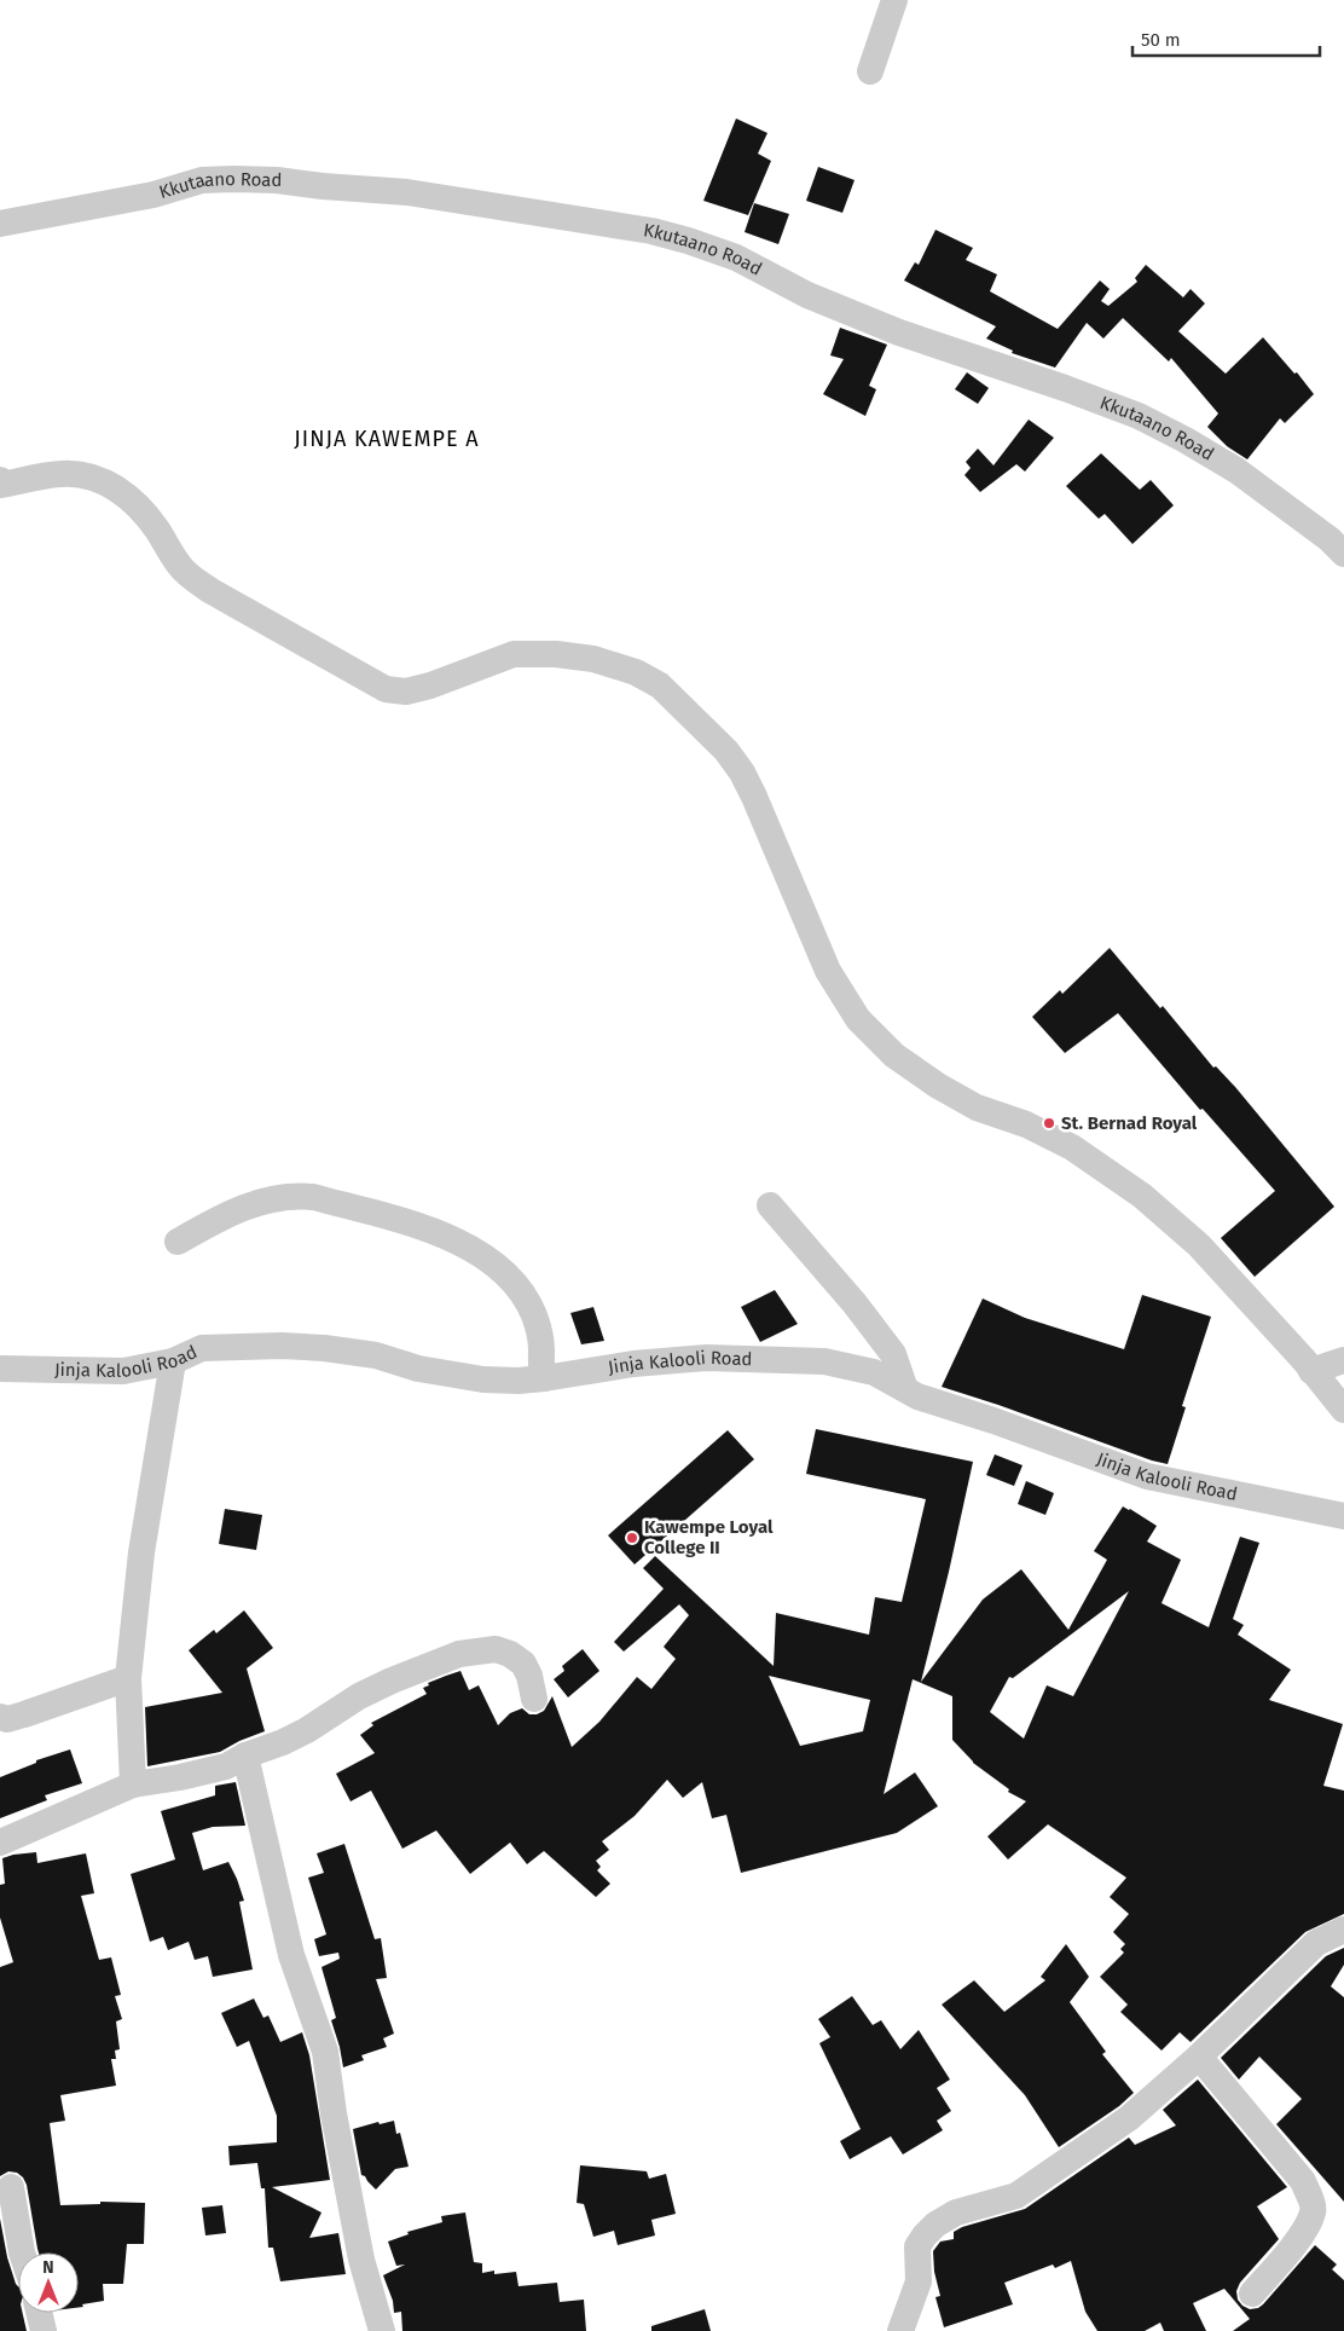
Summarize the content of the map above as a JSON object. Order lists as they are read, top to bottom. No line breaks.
{"streets":{"street":["Kkutaano Road","Jinja Kalooli Road"]},"districts":["JINJA KAWEMPE A"],"places":["St. Bernad Royal","Kawempe Loyal College II"],"scale_bar":"50 m","north":"top"}
